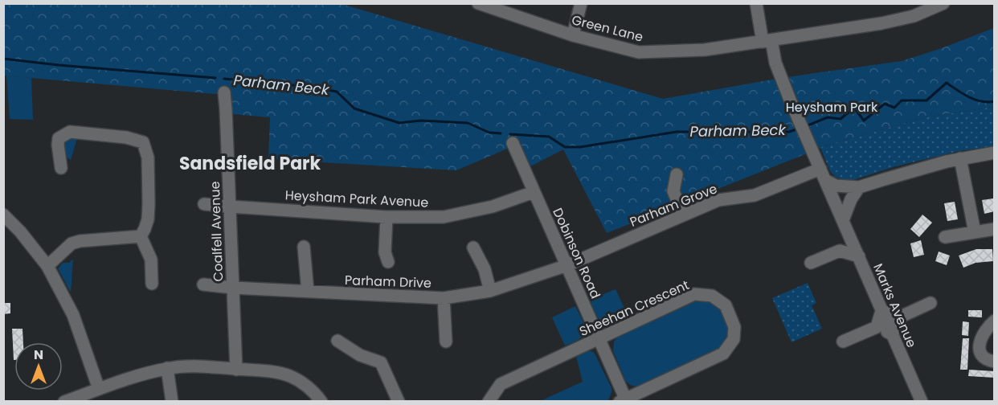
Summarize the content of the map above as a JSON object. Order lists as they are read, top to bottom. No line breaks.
{"streets":{"street":["Green Lane","Heysham Park Avenue","Parham Grove","Coalfell Avenue","Dobinson Road","Parham Drive","Marks Avenue","Sheehan Crescent"]},"crossings":[["Green Lane","Marks Avenue"],["Heysham Park Avenue","Coalfell Avenue"],["Heysham Park Avenue","Dobinson Road"],["Parham Grove","Dobinson Road"],["Parham Grove","Parham Drive"],["Parham Grove","Marks Avenue"],["Coalfell Avenue","Parham Drive"],["Dobinson Road","Parham Drive"],["Dobinson Road","Sheehan Crescent"]],"districts":["Sandsfield Park"],"water":["Parham Beck"],"parks":["Heysham Park"],"north":"top"}
